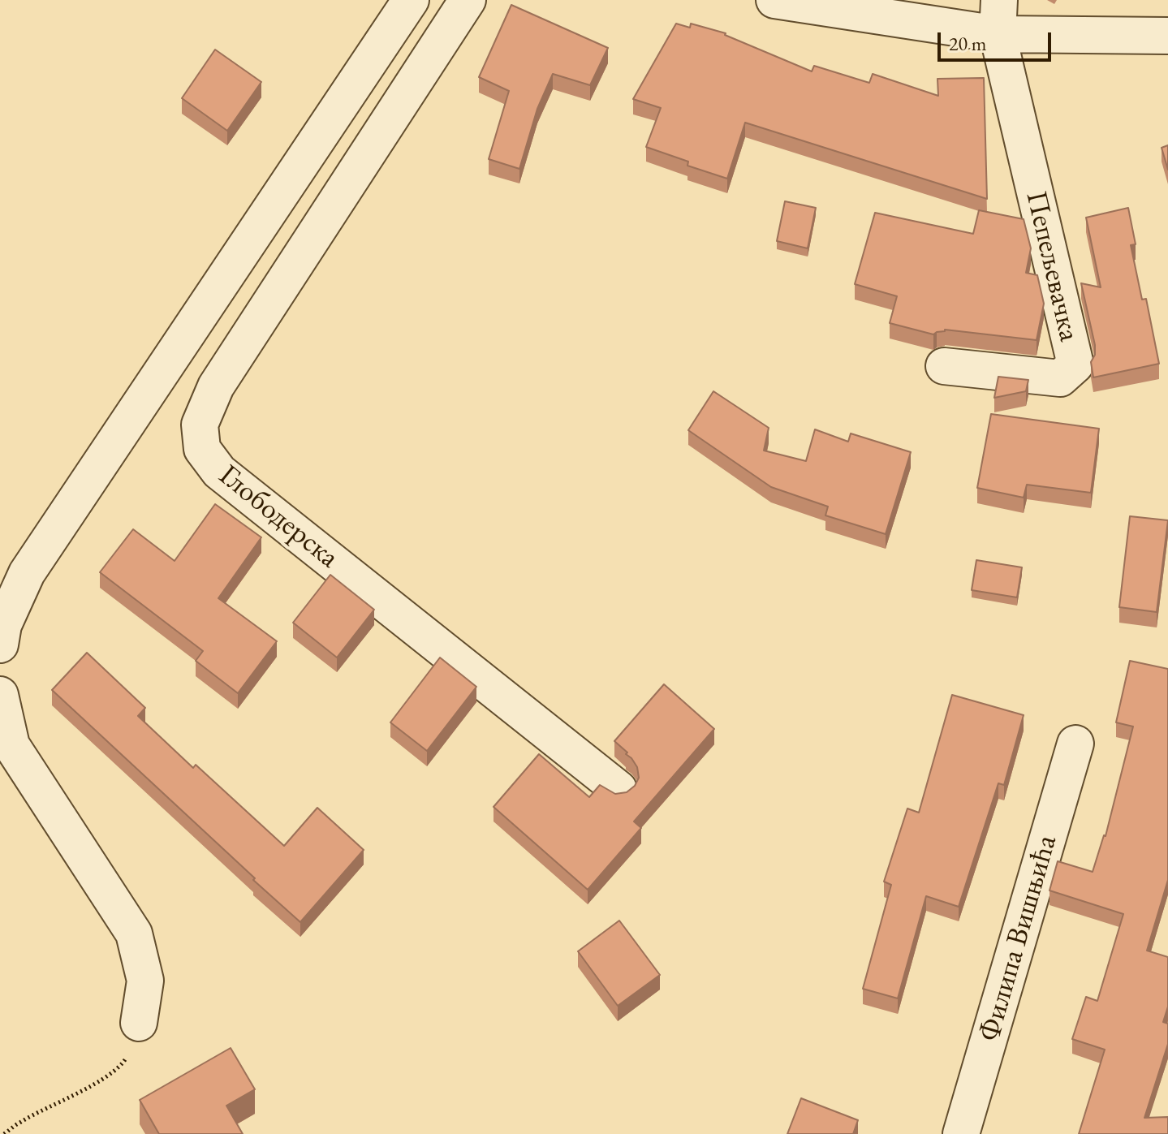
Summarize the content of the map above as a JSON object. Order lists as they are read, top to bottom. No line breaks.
{"streets":{"street":["Пепељевачка","Глободерска","Филипа Вишњића"]},"scale_bar":"20 m"}
